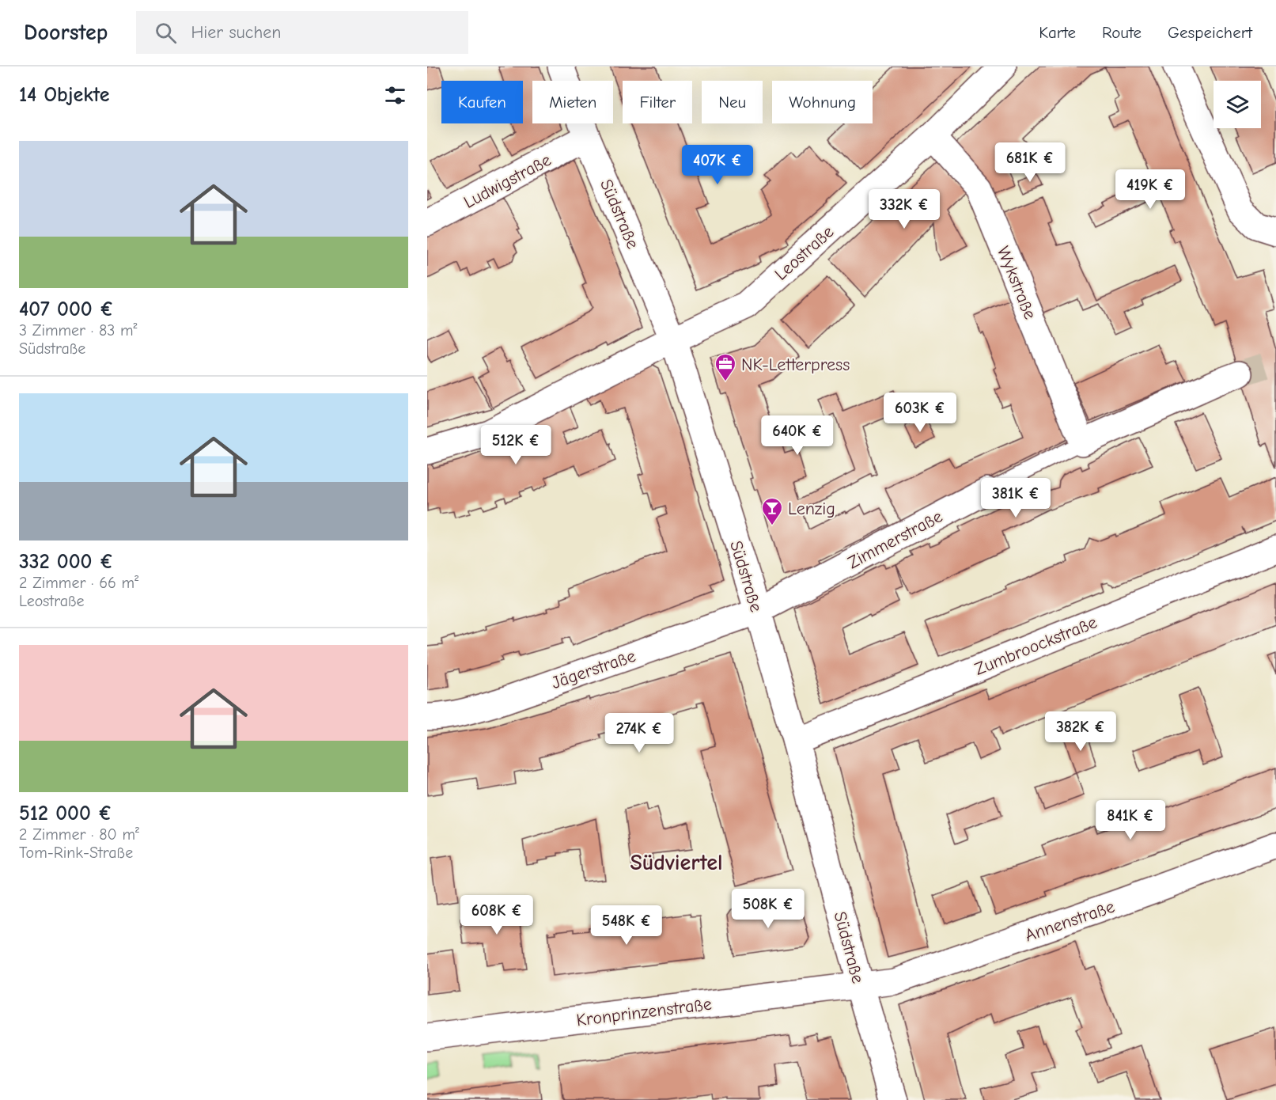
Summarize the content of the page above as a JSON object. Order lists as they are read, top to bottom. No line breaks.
{"streets":{"street":["Ludwigstraße","Südstraße","Leostraße","Wykstraße","Zimmerstraße","Zumbroockstraße","Jägerstraße","Annenstraße","Kronprinzenstraße"]},"crossings":[["Ludwigstraße","Südstraße"],["Südstraße","Leostraße"],["Südstraße","Zimmerstraße"],["Südstraße","Zumbroockstraße"],["Südstraße","Jägerstraße"],["Südstraße","Annenstraße"],["Südstraße","Kronprinzenstraße"],["Leostraße","Wykstraße"],["Wykstraße","Zimmerstraße"],["Zimmerstraße","Jägerstraße"],["Annenstraße","Kronprinzenstraße"]],"districts":["Südviertel"],"places":{"office":["NK-Letterpress"],"bar":["Lenzig"]},"page":{"header":"Doorstep","search":"Hier suchen","nav":["Karte","Route","Gespeichert"],"heading":"14 Objekte","chip":["Kaufen","Mieten","Filter","Neu","Wohnung"],"list":[{"name":"407 000 €","note":"3 Zimmer · 83 m² · Südstraße"},{"name":"332 000 €","note":"2 Zimmer · 66 m² · Leostraße"},{"name":"512 000 €","note":"2 Zimmer · 80 m² · Tom-Rink-Straße"}],"price":["681K €","407K €","419K €","332K €","603K €","640K €","512K €","381K €","382K €","274K €","841K €","508K €","608K €","548K €"]}}
